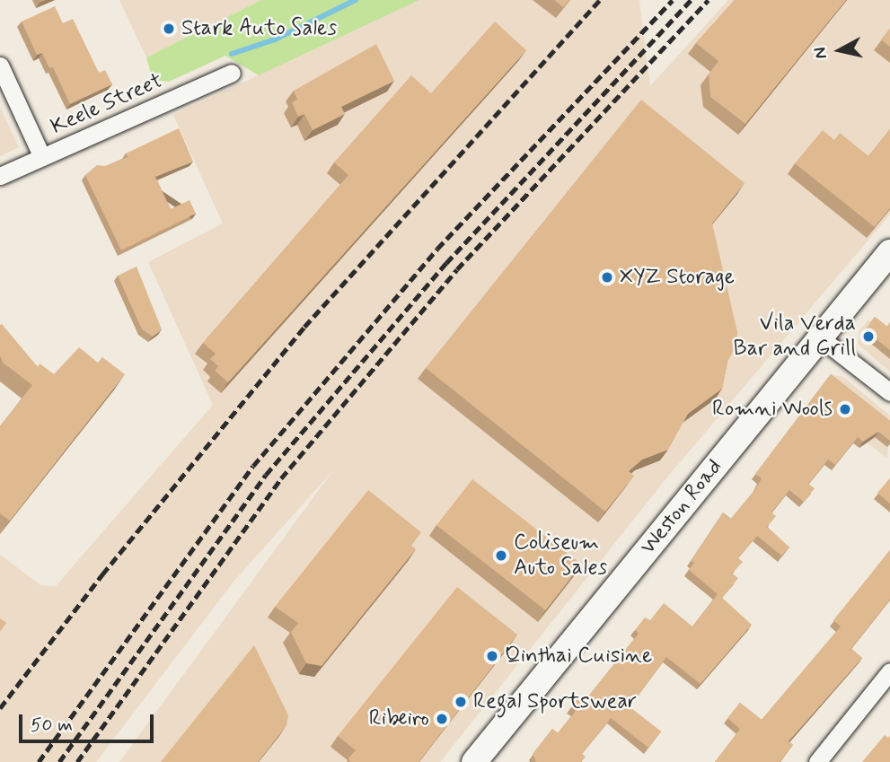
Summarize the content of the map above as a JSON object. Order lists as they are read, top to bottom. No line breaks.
{"streets":{"main road":["Weston Road"],"street":["Keele Street"]},"places":["Stark Auto Sales","XYZ Storage","Vila Verda Bar and Grill","Romni Wools","Coliseum Auto Sales","Qinthai Cuisine","Regal Sportswear","Ribeiro"],"scale_bar":"50 m","north":"left"}
